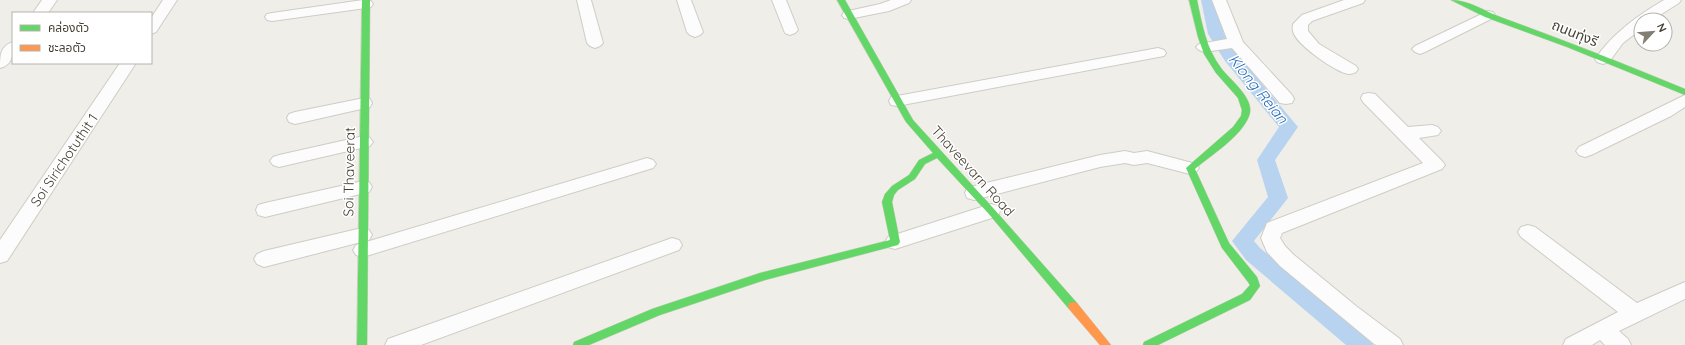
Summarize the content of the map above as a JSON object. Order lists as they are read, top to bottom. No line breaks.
{"streets":{"street":["ถนนทุ่งรี","Soi Sirichotuthit 1","Thaveevarn Road","Soi Thaveerat"]},"water":["Klong Reian"],"legend":["คล่องตัว","ชะลอตัว"],"north":"top right"}
